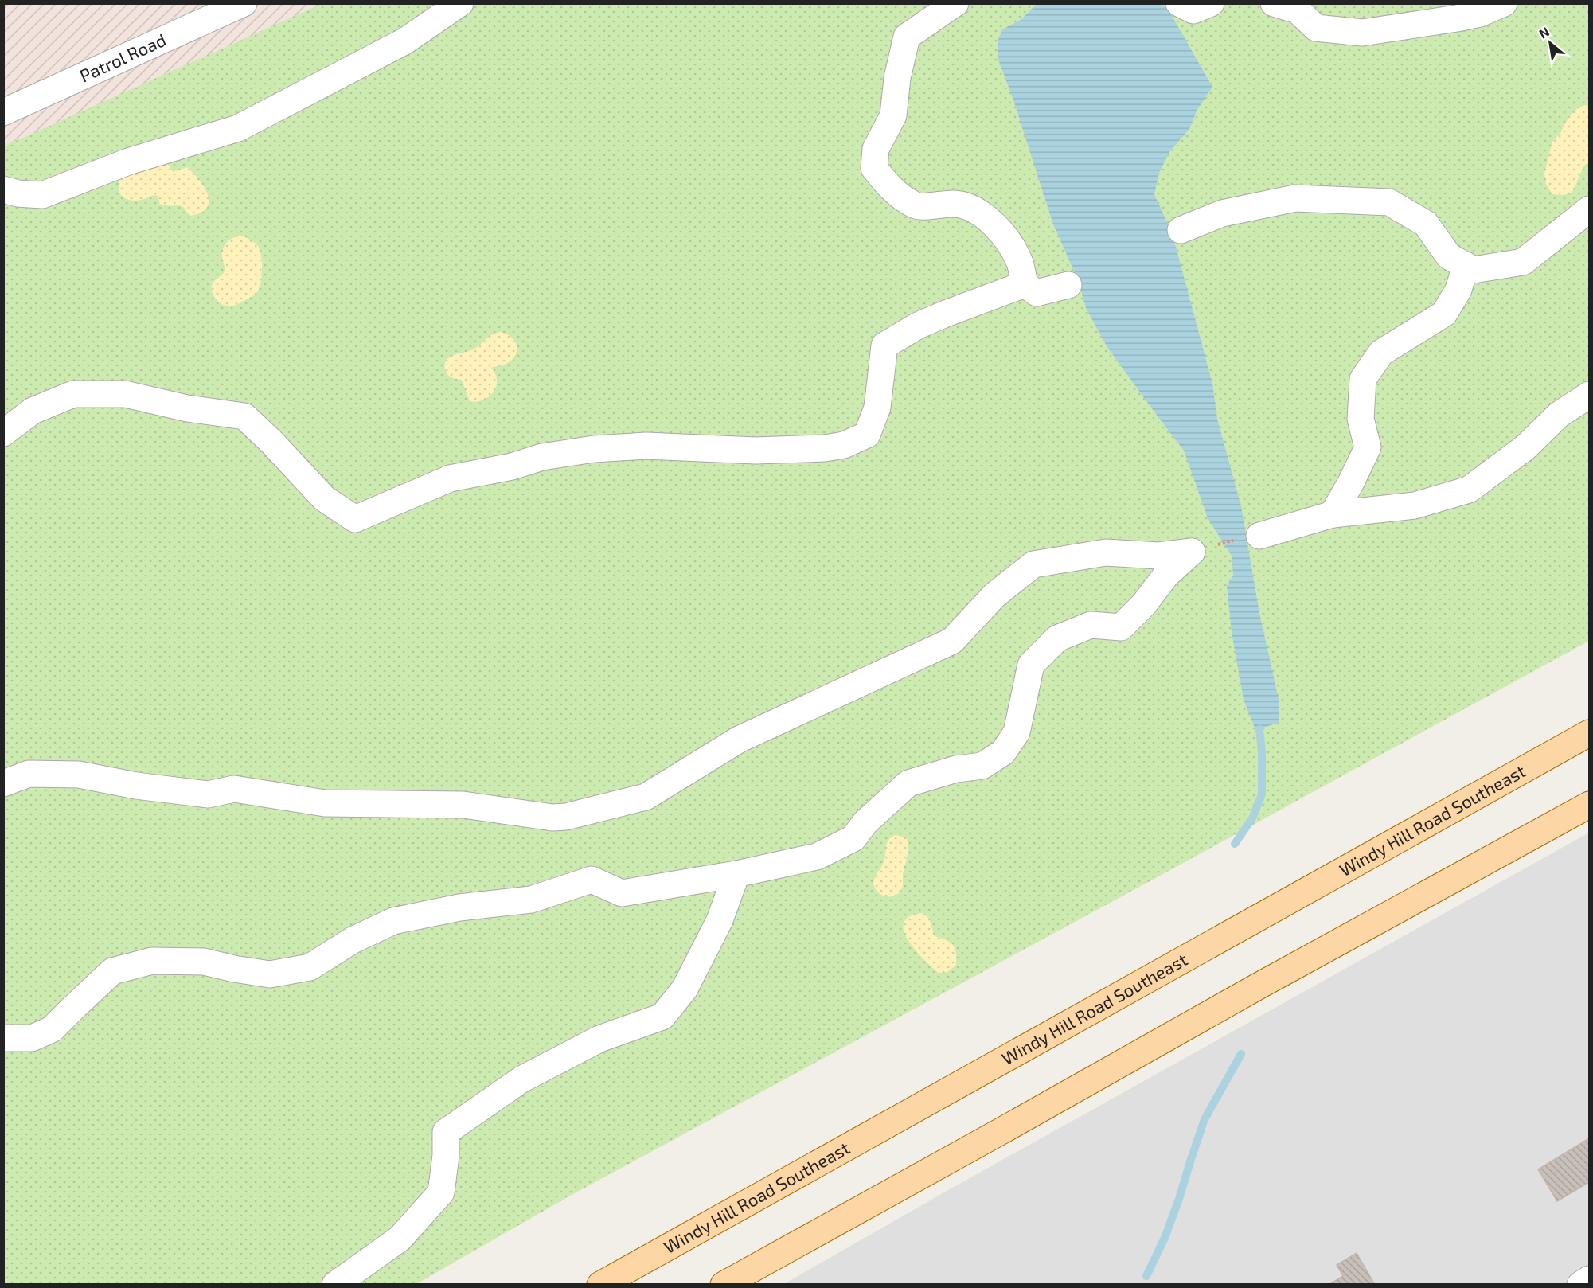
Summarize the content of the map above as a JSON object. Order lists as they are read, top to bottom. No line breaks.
{"streets":{"main road":["Windy Hill Road Southeast"],"street":["Patrol Road"]},"north":"top left"}
